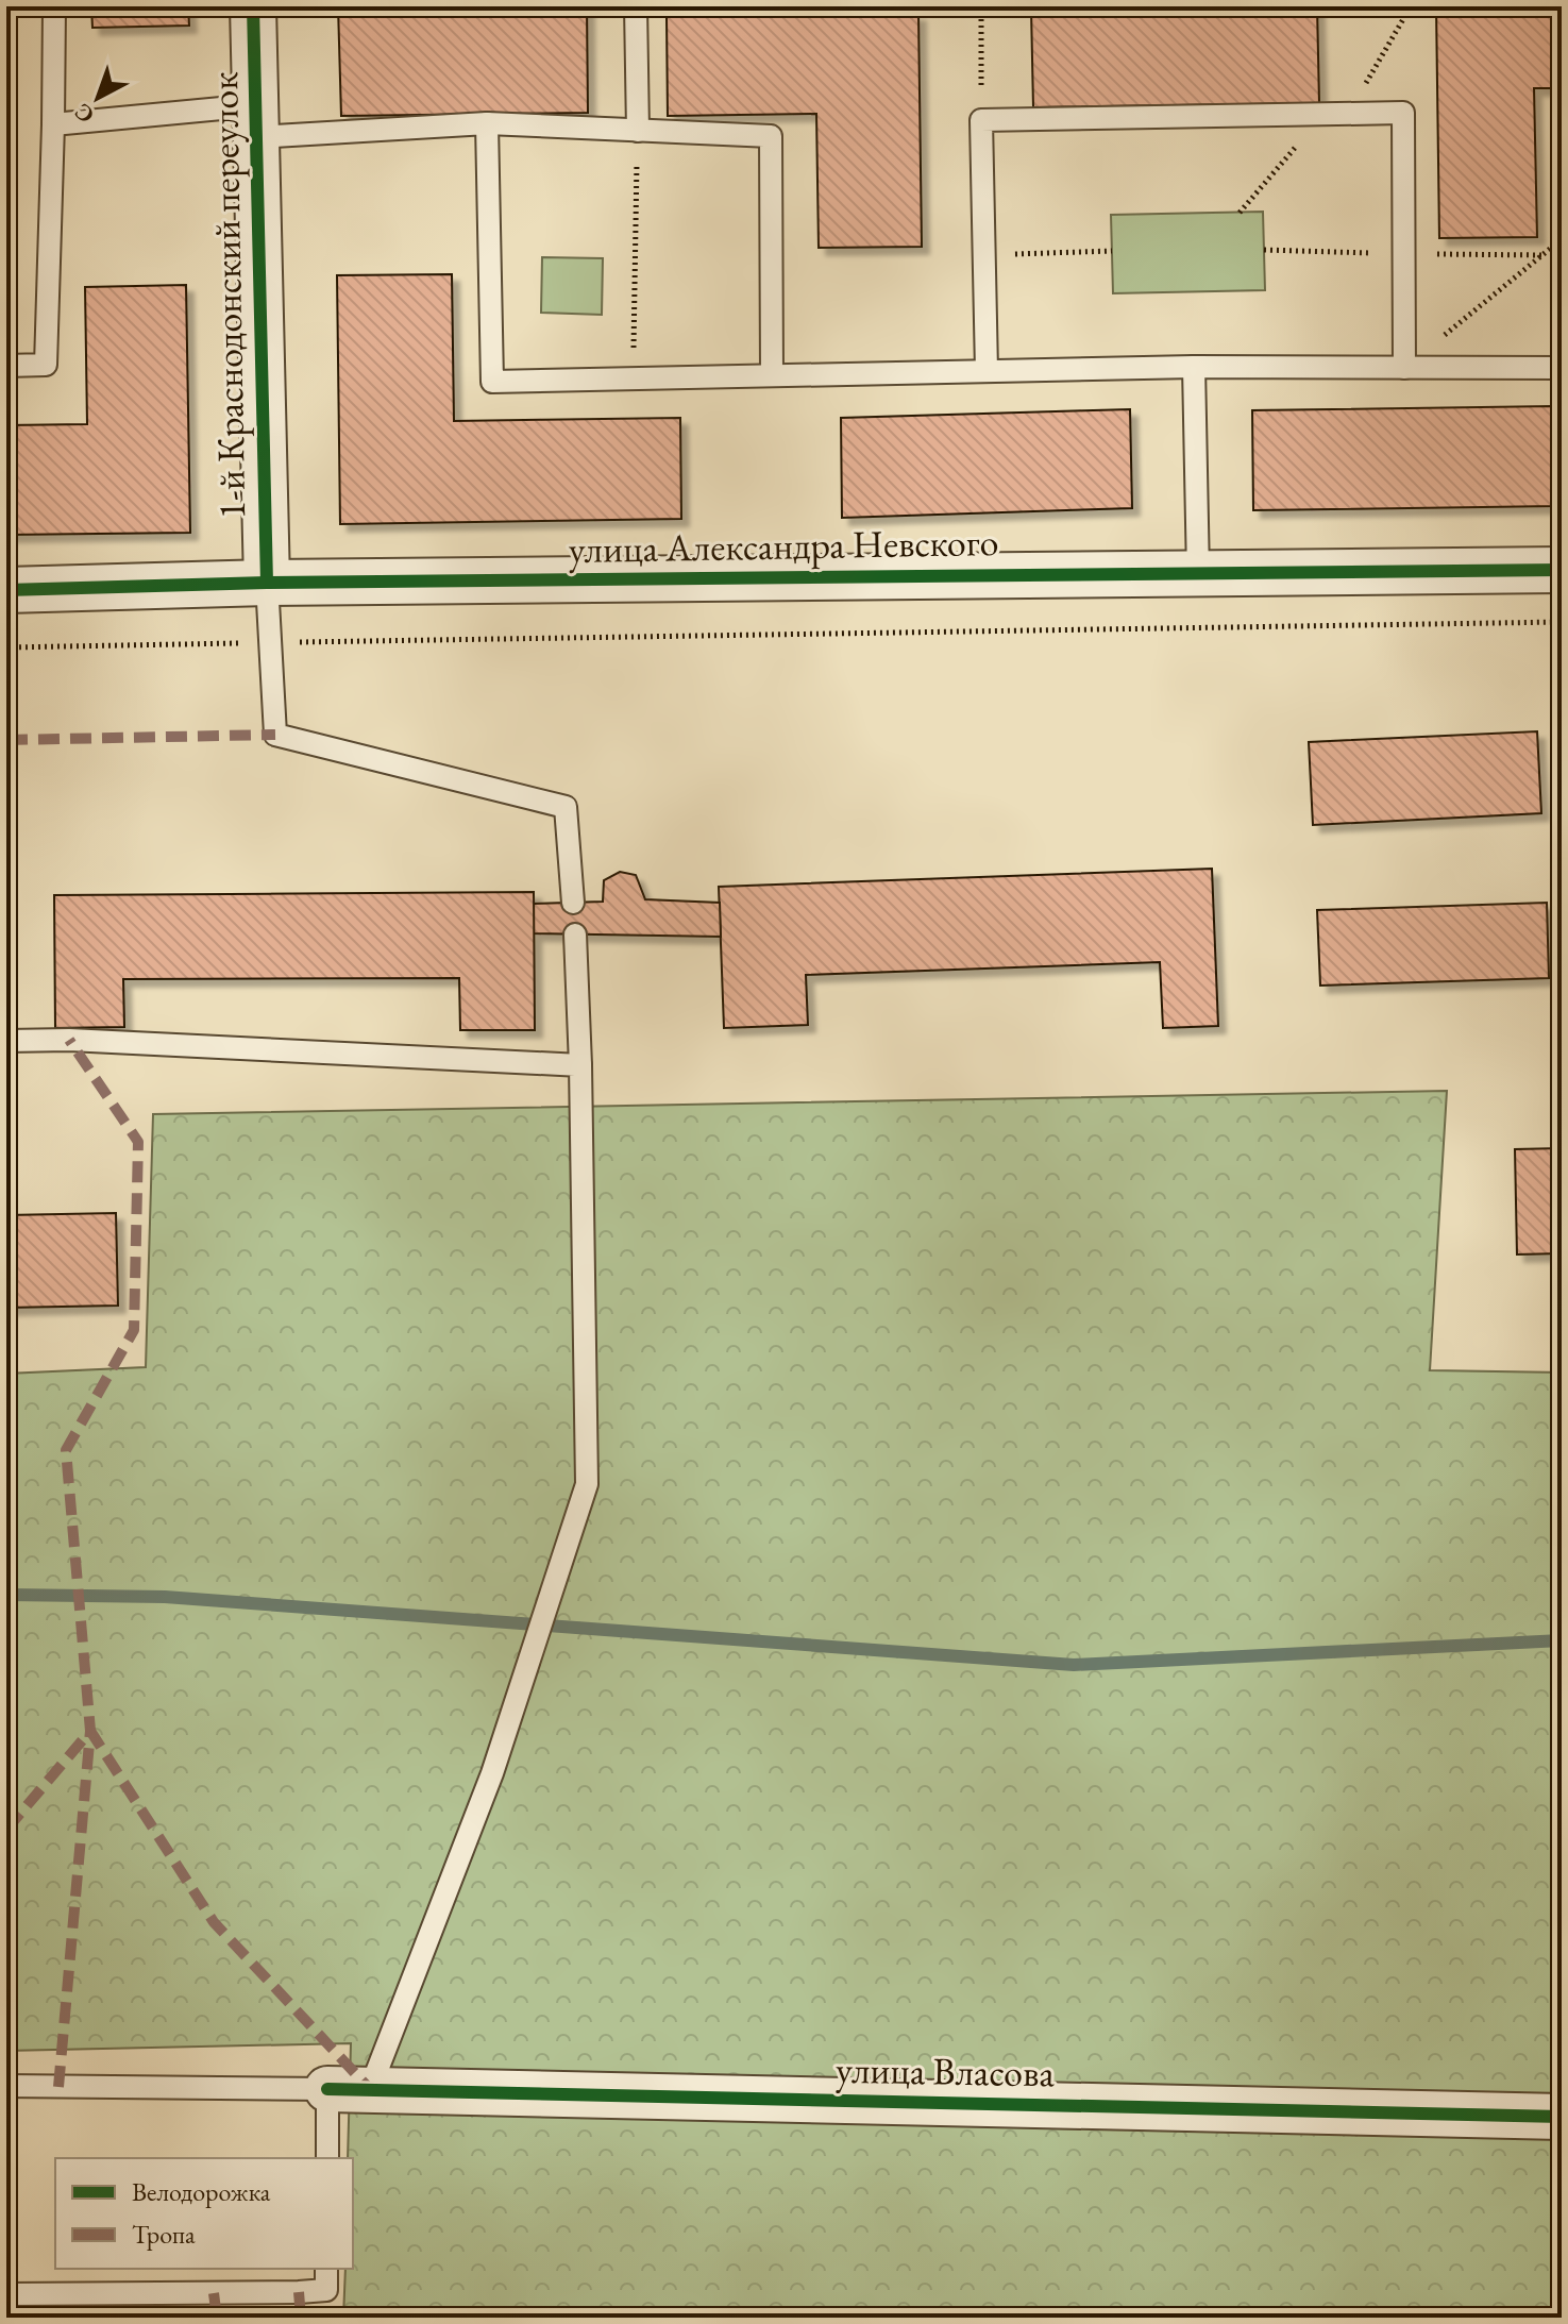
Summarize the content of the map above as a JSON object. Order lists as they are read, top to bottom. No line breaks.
{"streets":{"street":["1-й Краснодонский переулок","улица Александра Невского","улица Власова"]},"crossings":[["1-й Краснодонский переулок","улица Александра Невского"]],"legend":["Велодорожка","Тропа"],"north":"bottom left"}
